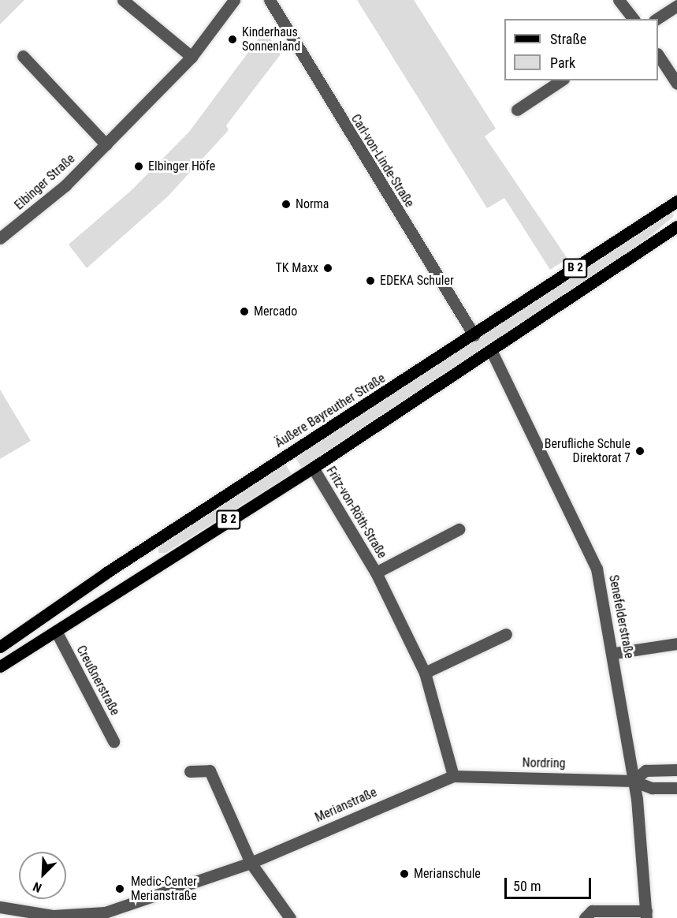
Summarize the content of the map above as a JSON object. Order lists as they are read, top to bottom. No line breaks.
{"streets":{"main road":["B 2","Äußere Bayreuther Straße"],"street":["Carl-von-Linde-Straße","Elbinger Straße","Fritz-von-Röth-Straße","Senefelderstraße","Creußnerstraße","Nordring","Merianstraße"]},"crossings":[["Carl-von-Linde-Straße","Äußere Bayreuther Straße"],["B 2","Fritz-von-Röth-Straße"],["B 2","Senefelderstraße"],["B 2","Creußnerstraße"],["Fritz-von-Röth-Straße","Nordring"],["Fritz-von-Röth-Straße","Merianstraße"],["Senefelderstraße","Nordring"],["Nordring","Merianstraße"]],"places":["Kinderhaus Sonnenland","Elbinger Höfe","Norma","TK Maxx","EDEKA Schuler","Mercado","Berufliche Schule Direktorat 7","Merianschule","Medic-Center Merianstraße"],"legend":["Straße","Park"],"scale_bar":"50 m","north":"bottom left"}
